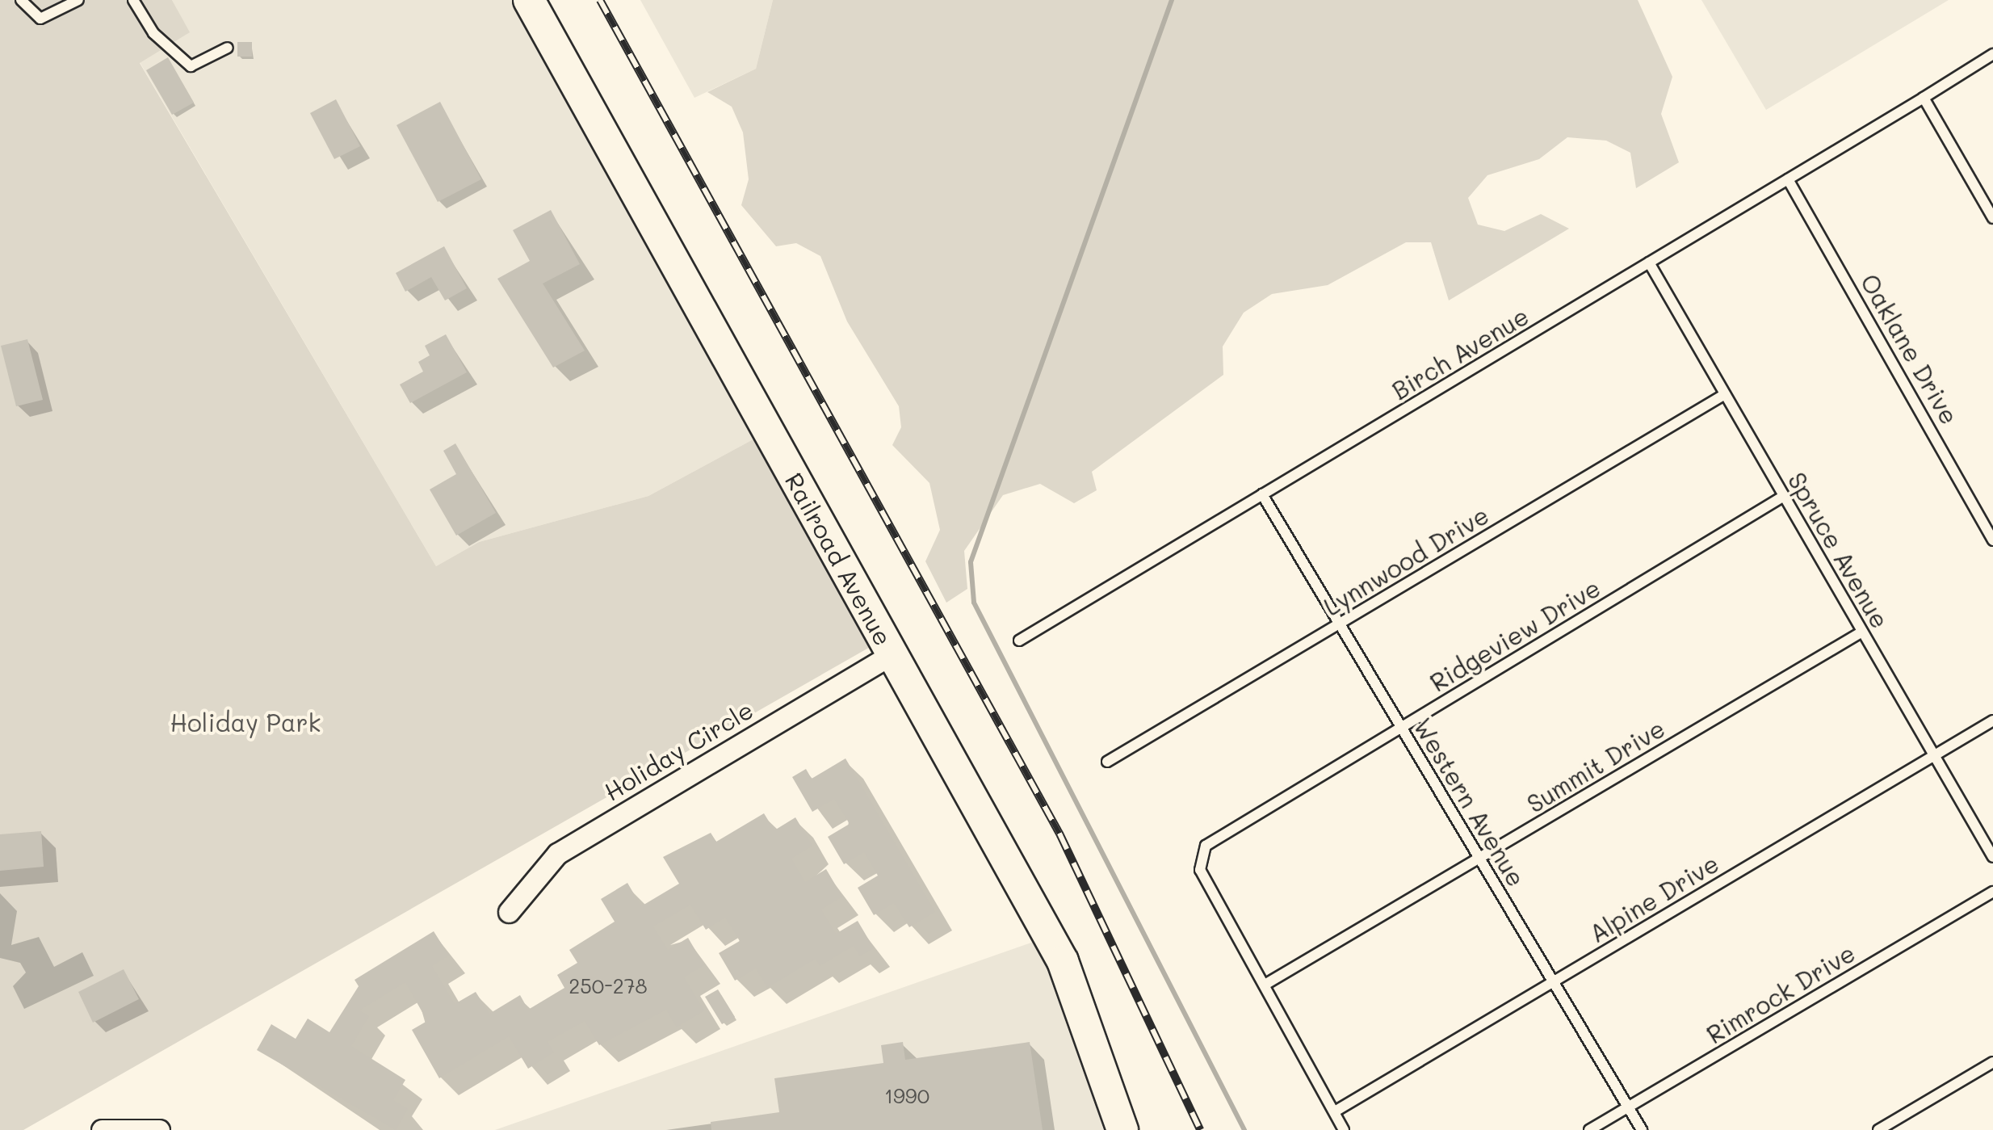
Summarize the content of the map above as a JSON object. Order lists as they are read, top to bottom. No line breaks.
{"streets":{"main road":["Railroad Avenue"],"street":["Holiday Circle"],"lane":["Oaklane Drive","Birch Avenue","Spruce Avenue","Lynnwood Drive","Ridgeview Drive","Summit Drive","Western Avenue","Alpine Drive","Rimrock Drive"]},"crossings":[["Oaklane Drive","Birch Avenue"],["Birch Avenue","Spruce Avenue"],["Birch Avenue","Western Avenue"],["Spruce Avenue","Lynnwood Drive"],["Spruce Avenue","Ridgeview Drive"],["Spruce Avenue","Summit Drive"],["Spruce Avenue","Alpine Drive"],["Railroad Avenue","Holiday Circle"],["Lynnwood Drive","Western Avenue"],["Ridgeview Drive","Summit Drive"],["Ridgeview Drive","Western Avenue"],["Summit Drive","Western Avenue"],["Western Avenue","Alpine Drive"],["Western Avenue","Rimrock Drive"]],"parks":["Holiday Park"],"house_numbers":["250-278","1990"]}
